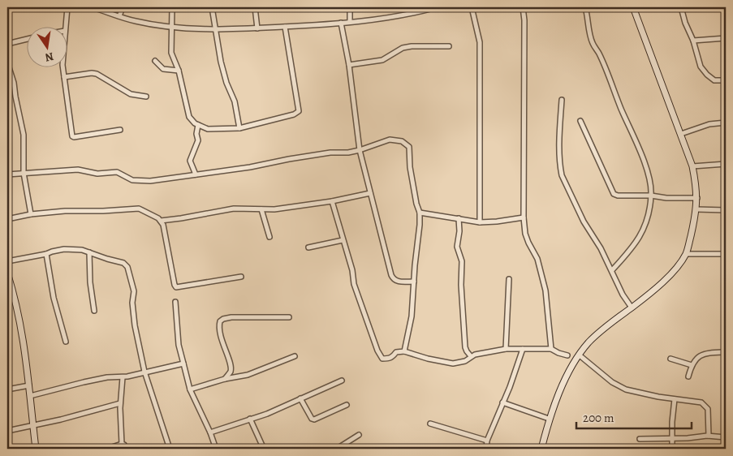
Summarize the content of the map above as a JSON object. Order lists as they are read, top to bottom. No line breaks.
{"scale_bar":"200 m","north":"bottom"}
